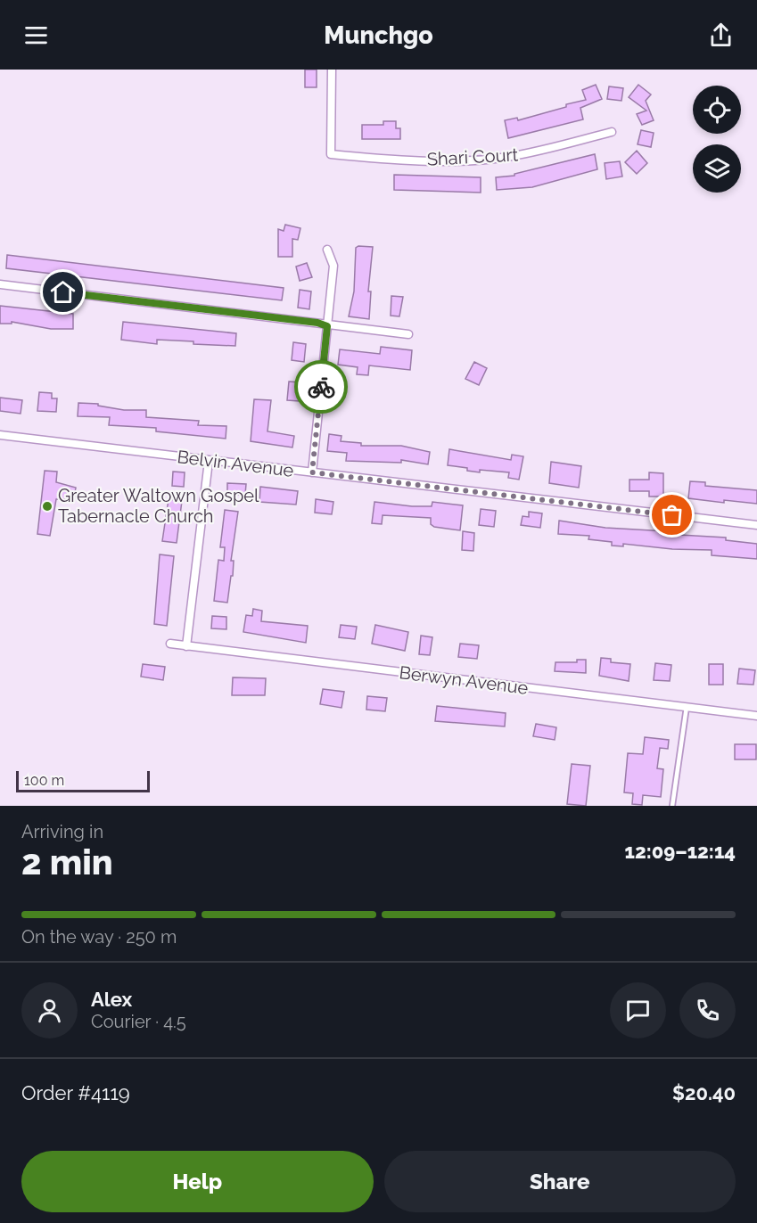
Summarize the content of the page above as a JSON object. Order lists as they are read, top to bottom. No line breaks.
{"streets":{"street":["Shari Court","Belvin Avenue","Berwyn Avenue"]},"places":["Greater Waltown Gospel Tabernacle Church"],"scale_bar":"100 m","page":{"header":"Munchgo","scale":"100 m","heading":["2 min","Arriving in","12:09–12:14"],"panel":["Alex","Courier · 4.5","Order #4119","$20.40"],"bar":"On the way · 250 m","buttons":["Help","Share"]}}
